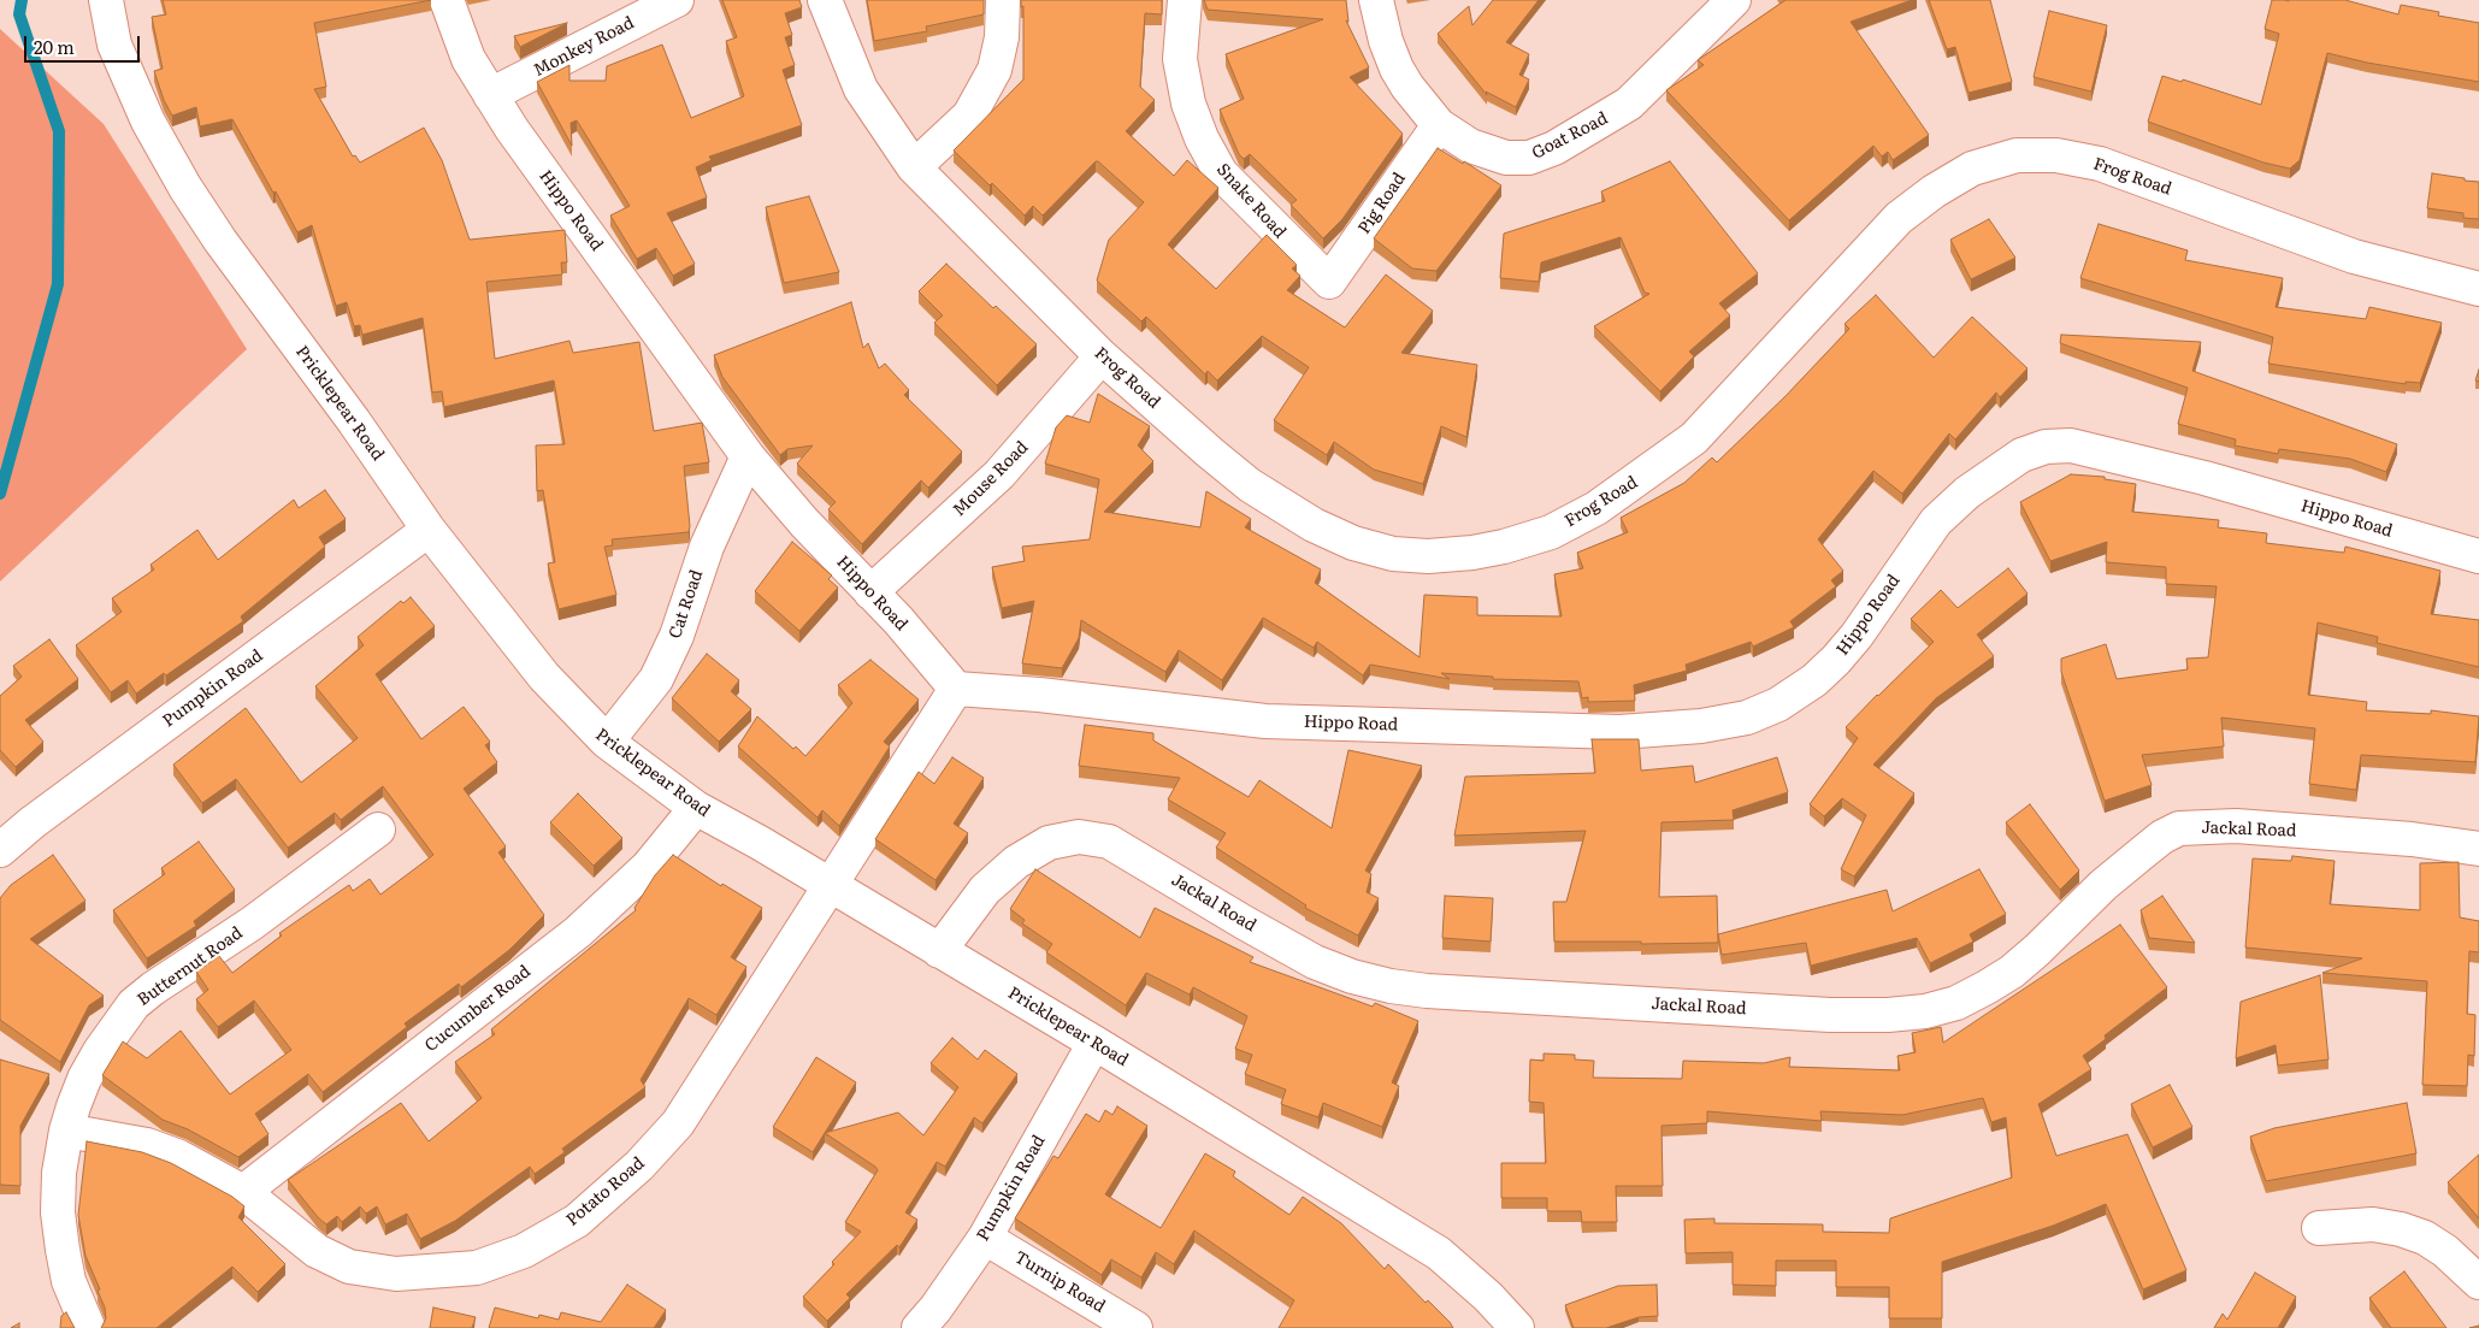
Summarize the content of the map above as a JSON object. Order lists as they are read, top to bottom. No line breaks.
{"streets":{"street":["Monkey Road","Goat Road","Frog Road","Snake Road","Pig Road","Hippo Road","Pricklepear Road","Mouse Road","Cat Road","Pumpkin Road","Jackal Road","Butternut Road","Cucumber Road","Potato Road","Turnip Road"]},"crossings":[["Monkey Road","Hippo Road"],["Goat Road","Pig Road"],["Frog Road","Mouse Road"],["Snake Road","Pig Road"],["Hippo Road","Mouse Road"],["Hippo Road","Cat Road"],["Hippo Road","Potato Road"],["Pricklepear Road","Cat Road"],["Pricklepear Road","Pumpkin Road"],["Pricklepear Road","Jackal Road"],["Pricklepear Road","Cucumber Road"],["Pricklepear Road","Potato Road"],["Pumpkin Road","Turnip Road"],["Butternut Road","Potato Road"],["Cucumber Road","Potato Road"]],"scale_bar":"20 m"}
